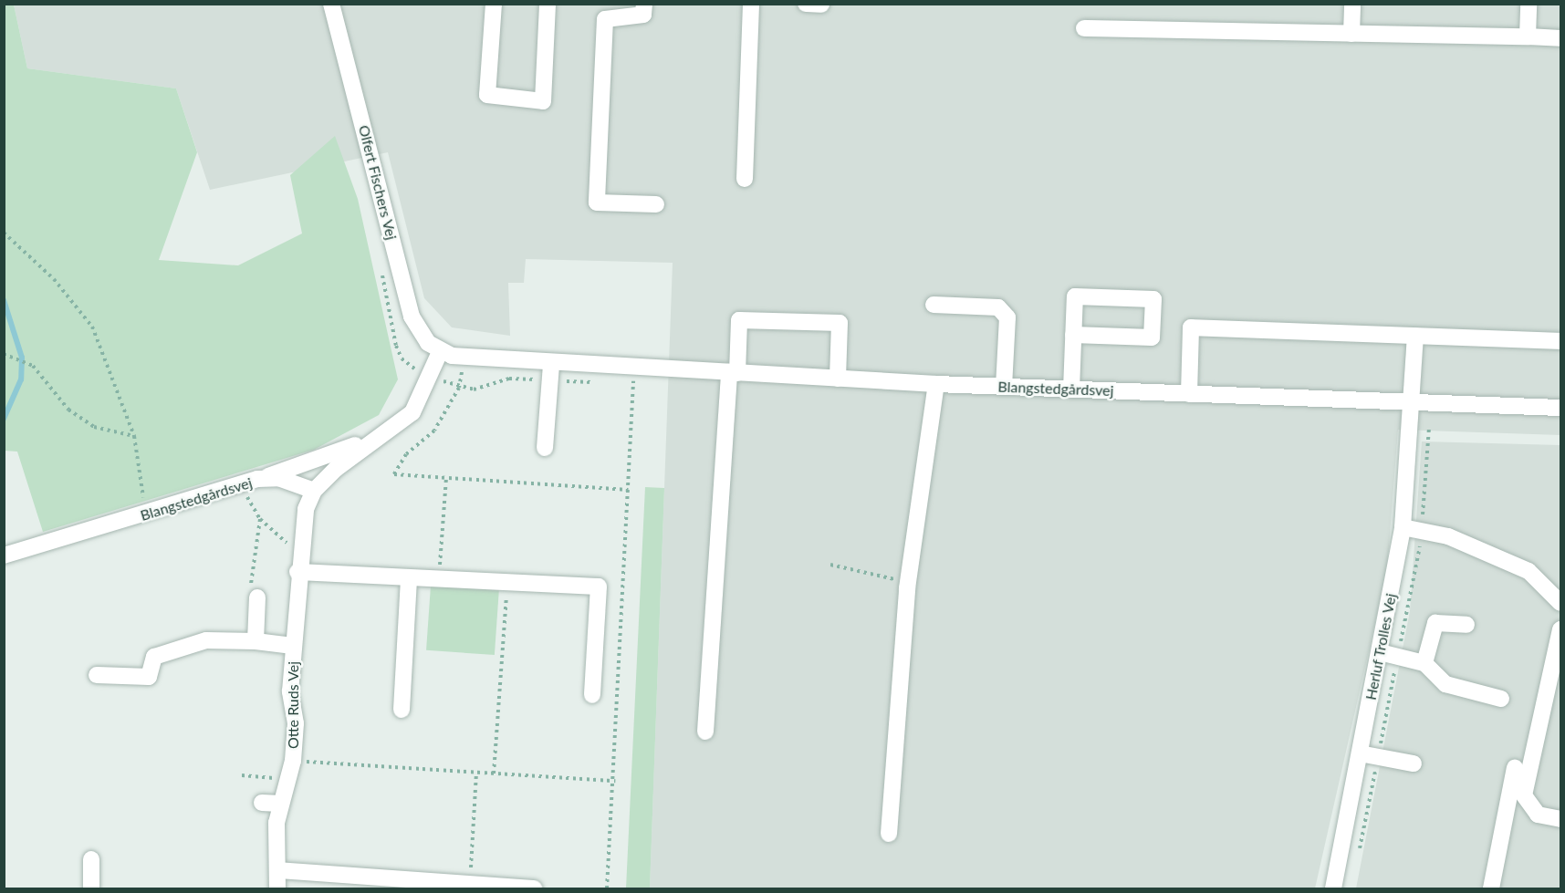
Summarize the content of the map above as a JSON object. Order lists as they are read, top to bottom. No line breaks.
{"streets":{"street":["Olfert Fischers Vej","Blangstedgårdsvej","Herluf Trolles Vej","Otte Ruds Vej"]},"crossings":[["Olfert Fischers Vej","Blangstedgårdsvej"],["Blangstedgårdsvej","Herluf Trolles Vej"],["Blangstedgårdsvej","Otte Ruds Vej"]]}
